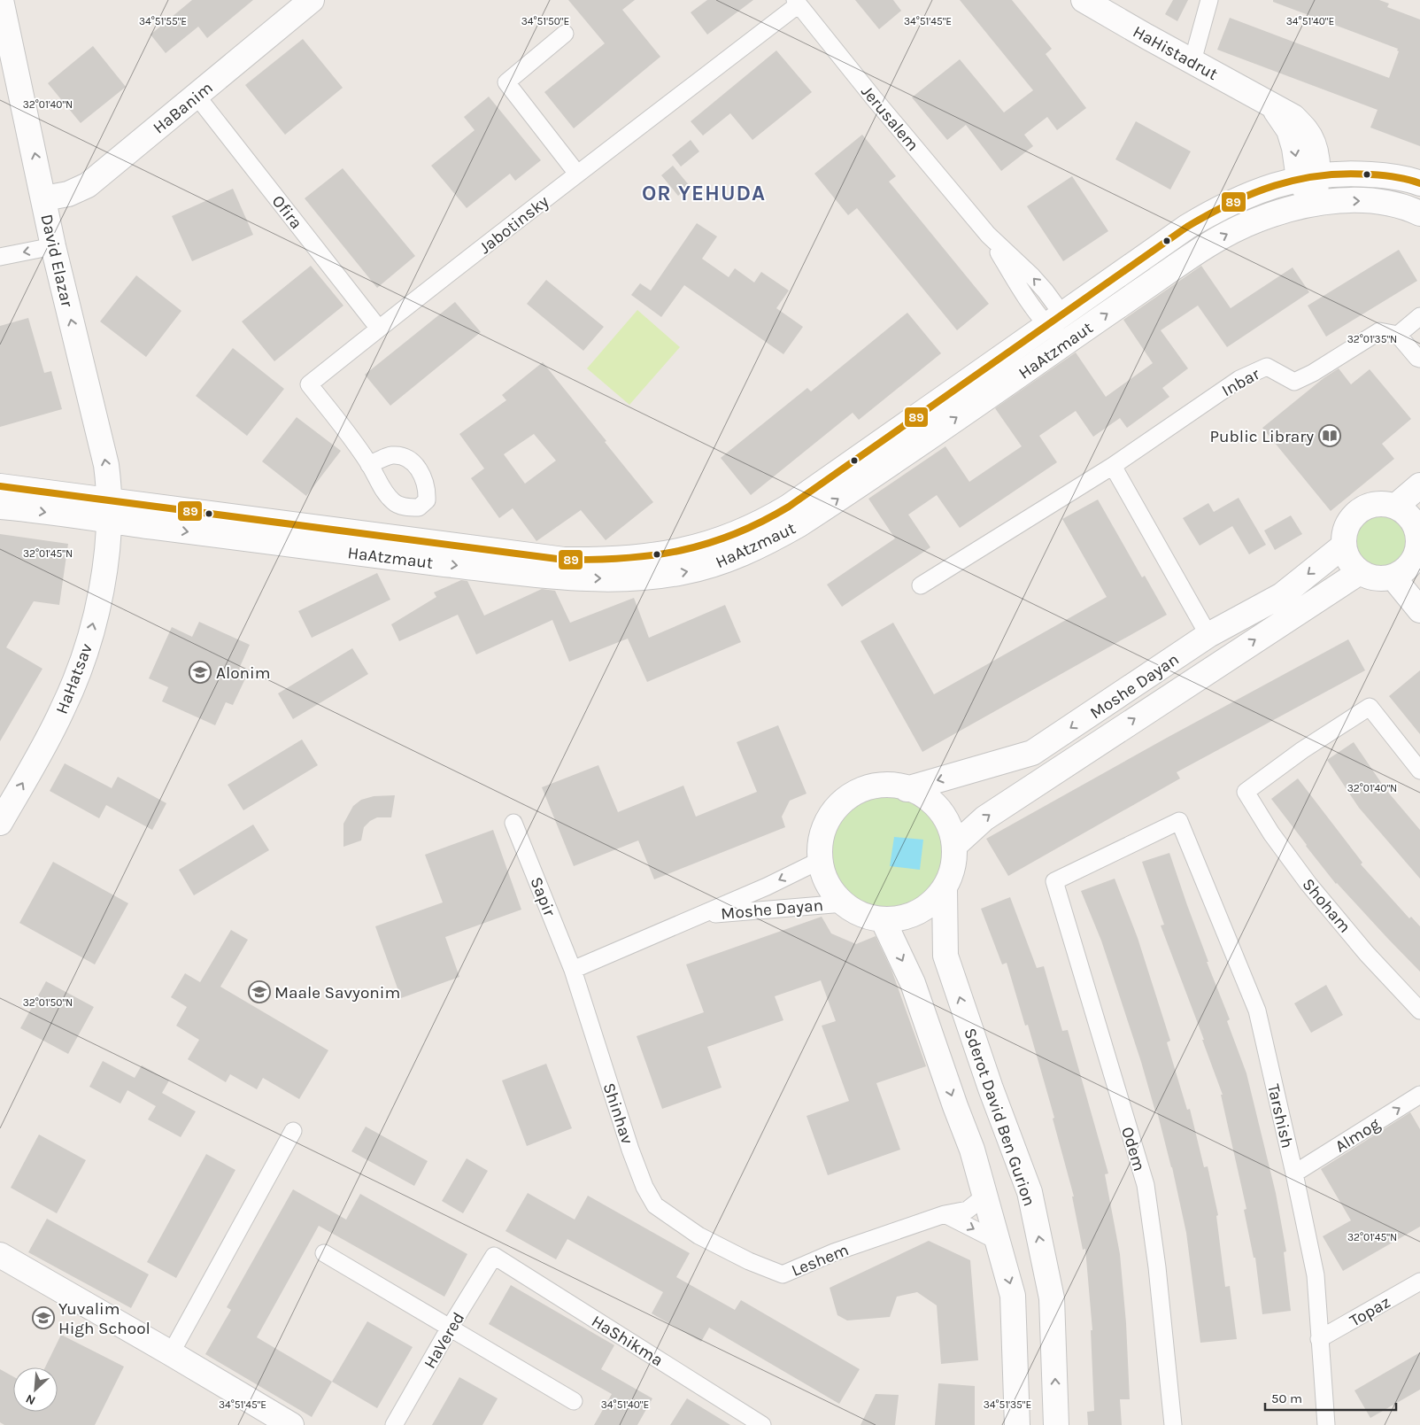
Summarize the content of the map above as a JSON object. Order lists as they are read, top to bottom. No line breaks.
{"streets":{"street":["HaHistadrut","HaBanim","Jerusalem","Ofira","Jabotinsky","David Elazar","HaAtzmaut","Inbar","HaHatsav","Moshe Dayan","Sapir","Shoham","Shinhav","Tarshish","Sderot David Ben Gurion","Almog","Odem","Leshem","Topaz","HaVered","HaShikma"]},"crossings":[["HaHistadrut","HaAtzmaut"],["HaBanim","Ofira"],["HaBanim","David Elazar"],["Jerusalem","Jabotinsky"],["Jerusalem","HaAtzmaut"],["Ofira","Jabotinsky"],["David Elazar","HaAtzmaut"],["David Elazar","HaHatsav"],["HaAtzmaut","HaHatsav"],["Moshe Dayan","Sapir"],["Moshe Dayan","Shinhav"],["Moshe Dayan","Sderot David Ben Gurion"],["Sapir","Shinhav"],["Shinhav","Leshem"],["Tarshish","Almog"],["Tarshish","Odem"],["Tarshish","Topaz"],["HaVered","HaShikma"]],"one_way":["David Elazar","HaHatsav","Almog"],"districts":["OR YEHUDA"],"places":{"library":["Public Library"],"school or university":["Alonim","Maale Savyonim","Yuvalim High School"]},"lines":["transit line 89"],"scale_bar":"50 m","north":"bottom left","coordinates":["34°51'55\"E","34°51'50\"E","34°51'45\"E","34°51'40\"E","32°01'40\"N","32°01'35\"N","32°01'45\"N","32°01'50\"N","34°51'35\"E"]}
